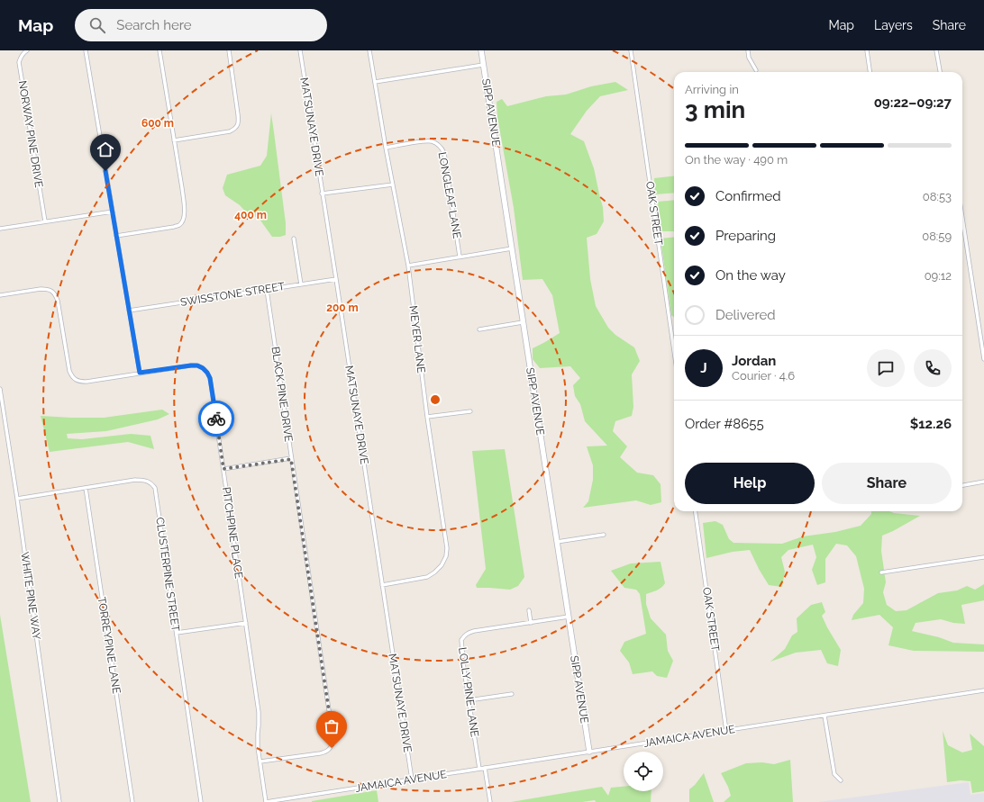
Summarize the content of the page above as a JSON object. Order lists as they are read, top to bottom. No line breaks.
{"streets":{"street":["SIPP AVENUE","MATSUNAYE DRIVE","NORWAY PINE DRIVE","LONGLEAF LANE","OAK STREET","SWISSTONE STREET","MEYER LANE","BLACK PINE DRIVE","PITCHPINE PLACE","CLUSTERPINE STREET","WHITE PINE WAY","TORREYPINE LANE","LOLLY PINE LANE","JAMAICA AVENUE"]},"crossings":[["SIPP AVENUE","LOLLY PINE LANE"],["SIPP AVENUE","JAMAICA AVENUE"],["MATSUNAYE DRIVE","SWISSTONE STREET"],["MATSUNAYE DRIVE","MEYER LANE"],["MATSUNAYE DRIVE","JAMAICA AVENUE"],["LONGLEAF LANE","MEYER LANE"],["OAK STREET","JAMAICA AVENUE"],["SWISSTONE STREET","BLACK PINE DRIVE"],["BLACK PINE DRIVE","PITCHPINE PLACE"],["PITCHPINE PLACE","JAMAICA AVENUE"],["CLUSTERPINE STREET","WHITE PINE WAY"],["CLUSTERPINE STREET","TORREYPINE LANE"],["LOLLY PINE LANE","JAMAICA AVENUE"]],"page":{"header":"Map","search":"Search here","nav":["Map","Layers","Share"],"heading":["3 min","Arriving in","09:22–09:27"],"panel":["Jordan","Courier · 4.6","Order #8655","$12.26"],"bar":"On the way · 490 m","list":[["Confirmed","08:53"],["Preparing","08:59"],["On the way","09:12"],"Delivered"],"round":"J","buttons":["Help","Share"]},"rings":["600 m","400 m","200 m"]}
